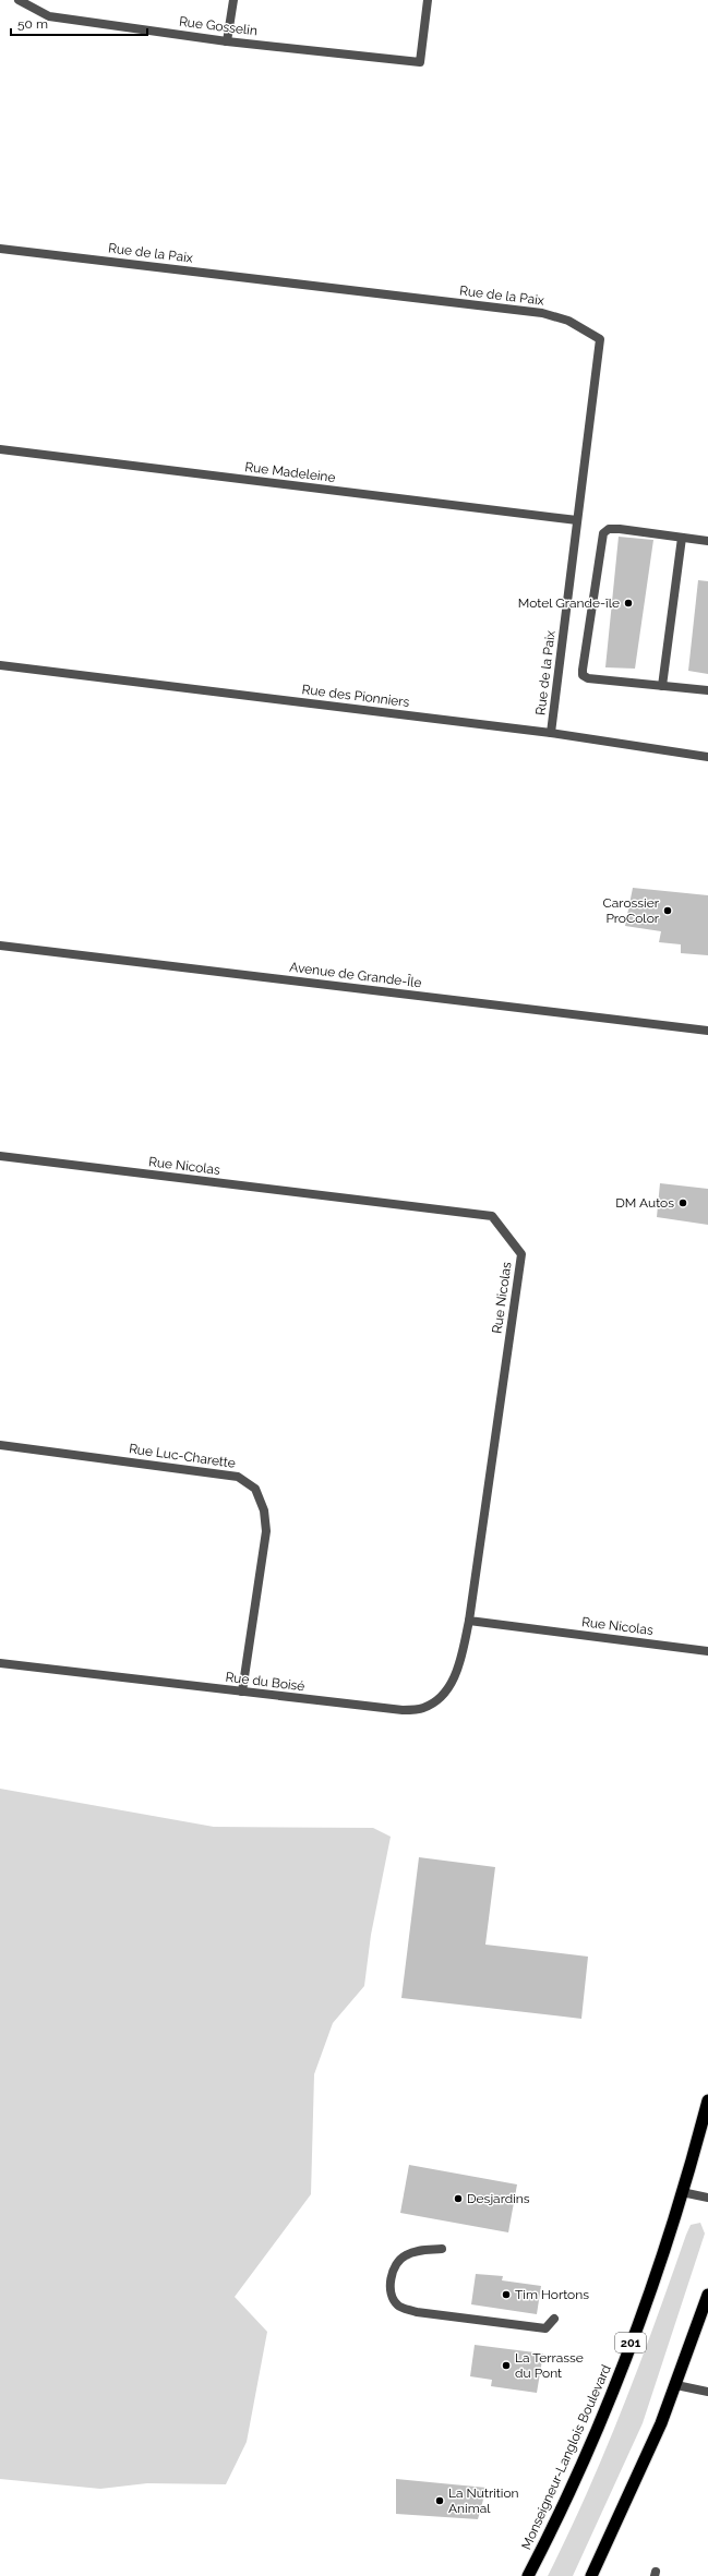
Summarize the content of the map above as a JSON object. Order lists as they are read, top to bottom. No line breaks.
{"streets":{"highway":["201","Monseigneur-Langlois Boulevard"],"street":["Rue Gosselin","Rue de la Paix","Rue Madeleine","Rue des Pionniers","Avenue de Grande-Île","Rue Nicolas","Rue Luc-Charette","Rue du Boisé"]},"crossings":[["Rue de la Paix","Rue Madeleine"],["Rue de la Paix","Rue des Pionniers"],["Rue Nicolas","Rue du Boisé"],["Rue Luc-Charette","Rue du Boisé"]],"places":["Motel Grande-île","Carossier ProColor","DM Autos","Desjardins","Tim Hortons","La Terrasse du Pont","La Nutrition Animal"],"scale_bar":"50 m"}
